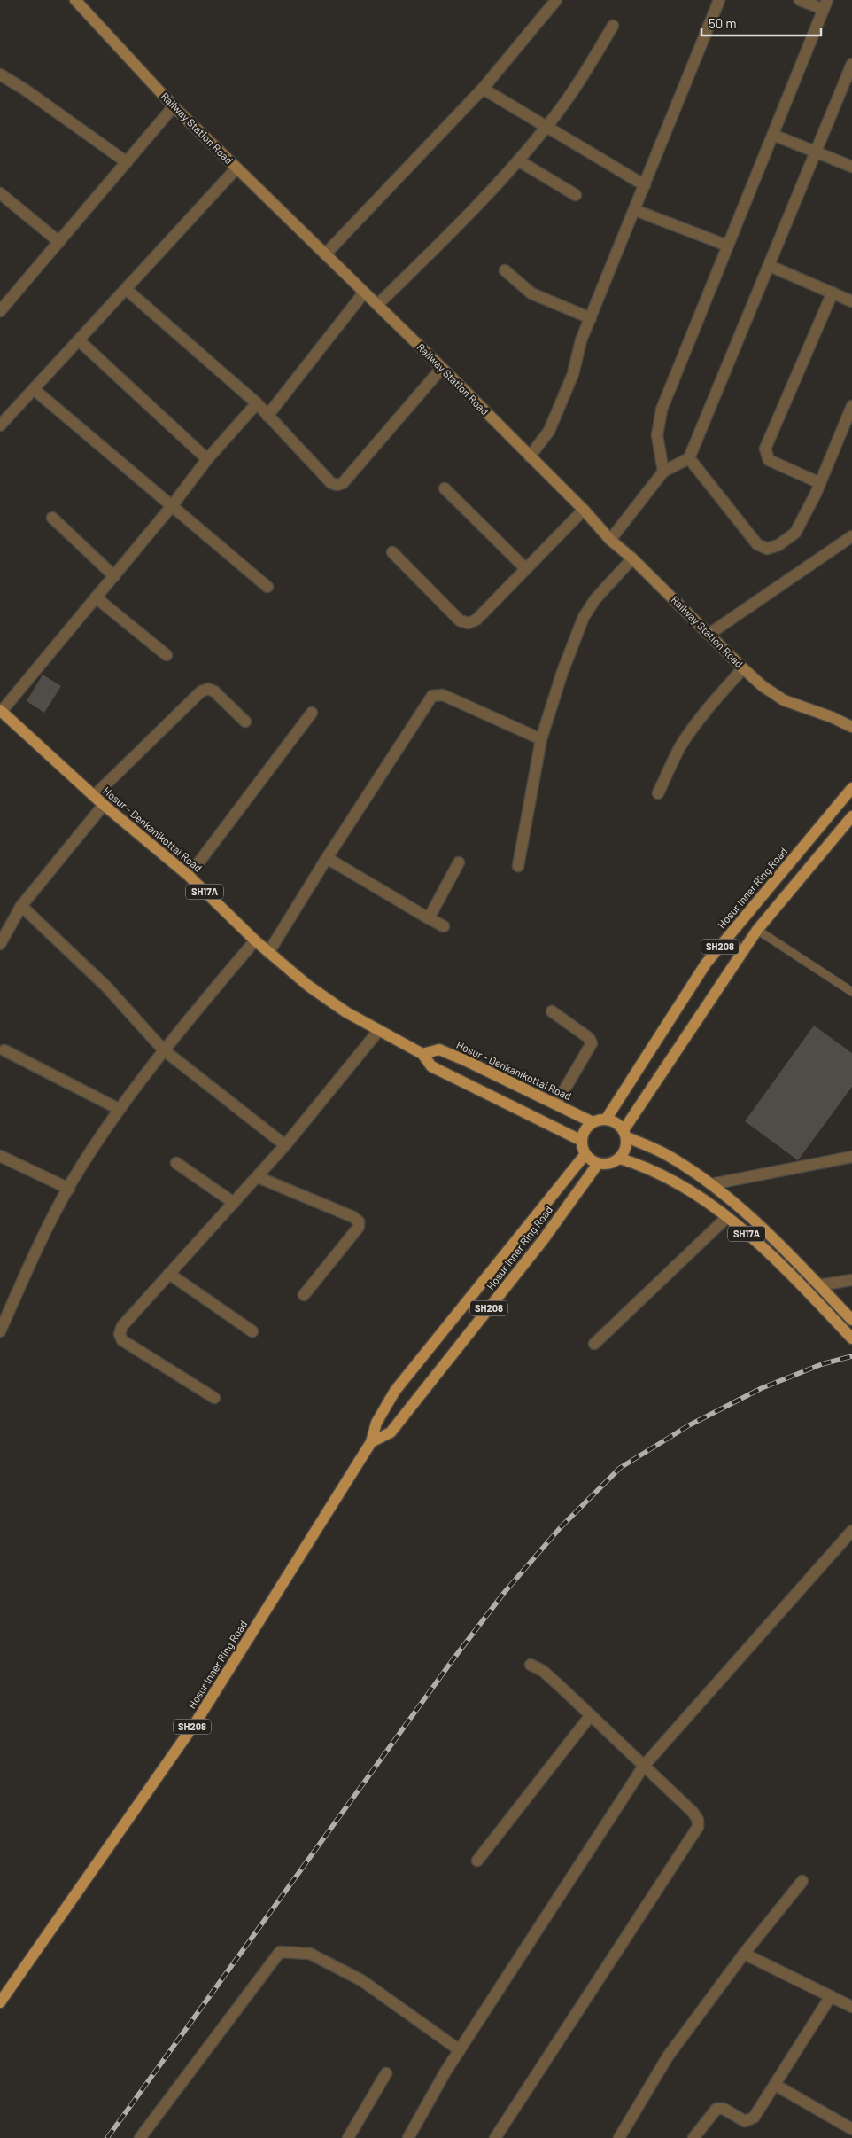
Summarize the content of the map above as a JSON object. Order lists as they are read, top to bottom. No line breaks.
{"streets":{"main road":["Railway Station Road","Hosur - Denkanikottai Road","Hosur Inner Ring Road","SH17A","SH208"]},"crossings":[["Hosur - Denkanikottai Road","Hosur Inner Ring Road"],["Hosur - Denkanikottai Road","SH17A"],["Hosur - Denkanikottai Road","SH208"],["Hosur Inner Ring Road","SH17A"],["Hosur Inner Ring Road","SH208"],["SH17A","SH208"]],"scale_bar":"50 m"}
